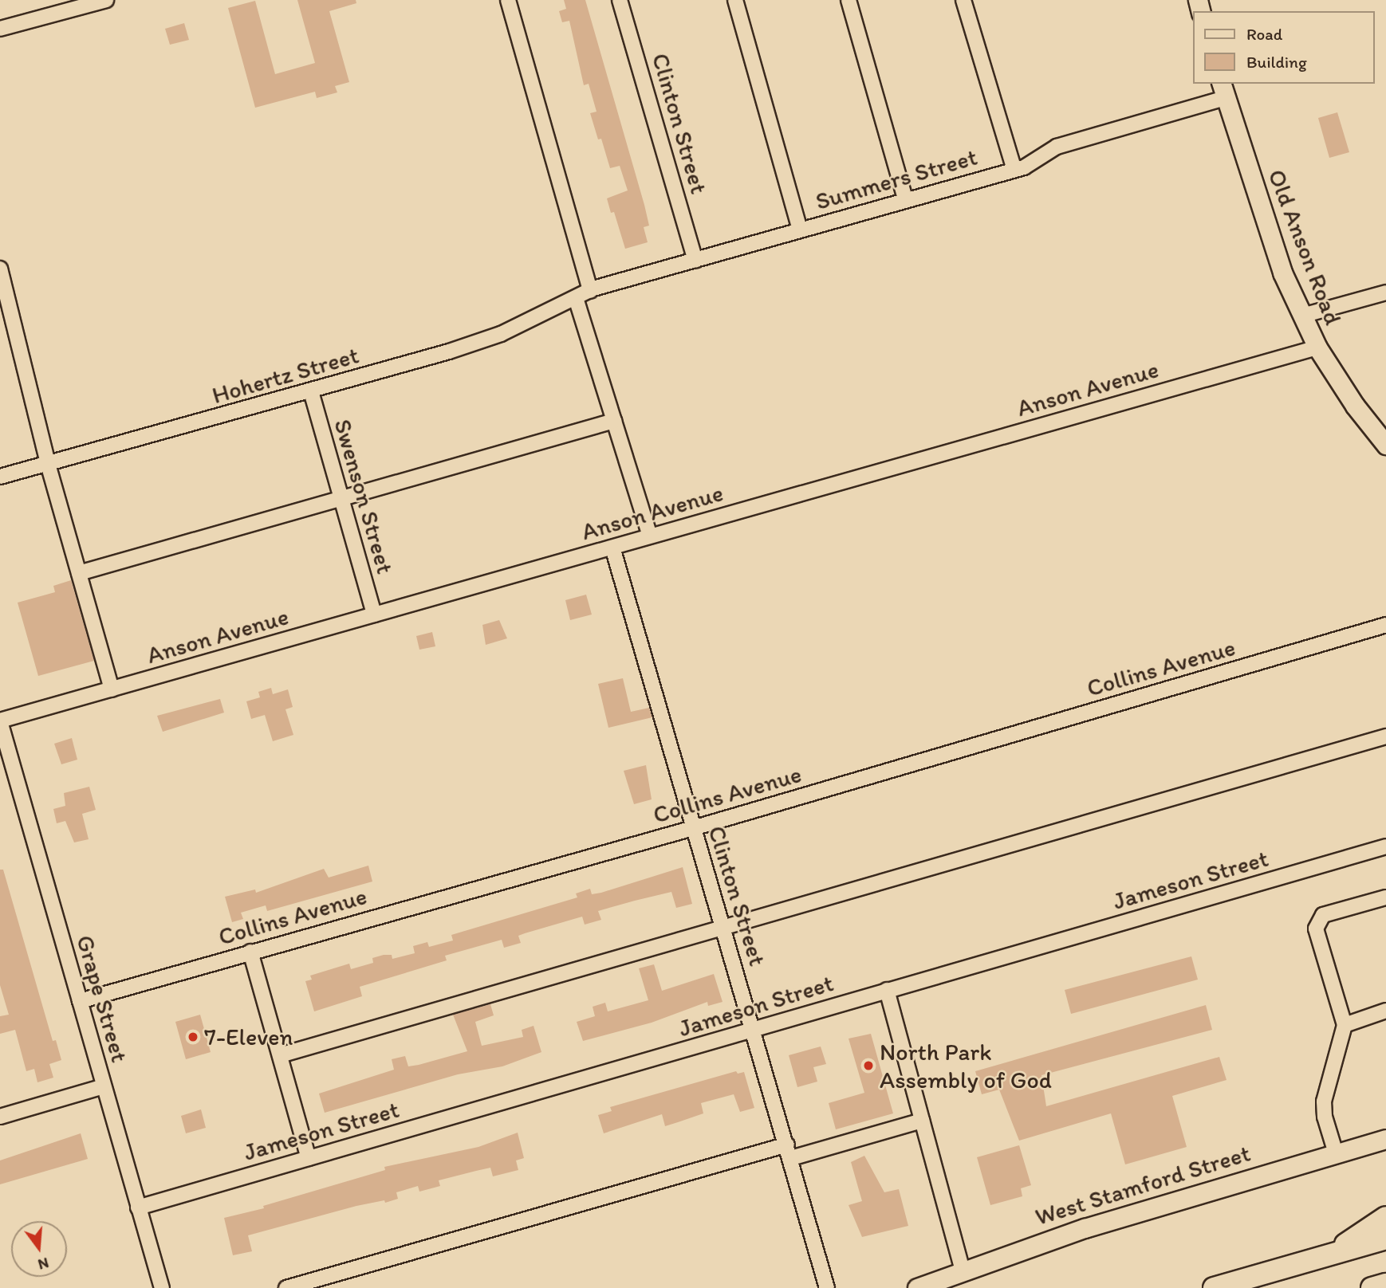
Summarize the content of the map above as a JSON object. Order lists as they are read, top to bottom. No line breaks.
{"streets":{"main road":["Old Anson Road","West Stamford Street"],"street":["Clinton Street","Summers Street","Hohertz Street","Anson Avenue","Swenson Street","Collins Avenue","Jameson Street","Grape Street"]},"crossings":[["Clinton Street","Summers Street"],["Clinton Street","Anson Avenue"],["Clinton Street","Collins Avenue"],["Clinton Street","Jameson Street"],["Summers Street","Old Anson Road"],["Summers Street","Hohertz Street"],["Old Anson Road","Anson Avenue"],["Hohertz Street","Swenson Street"],["Anson Avenue","Swenson Street"],["Anson Avenue","Grape Street"],["Collins Avenue","Grape Street"],["Jameson Street","Grape Street"]],"places":["7-Eleven","North Park Assembly of God"],"legend":["Road","Building"],"north":"bottom"}
